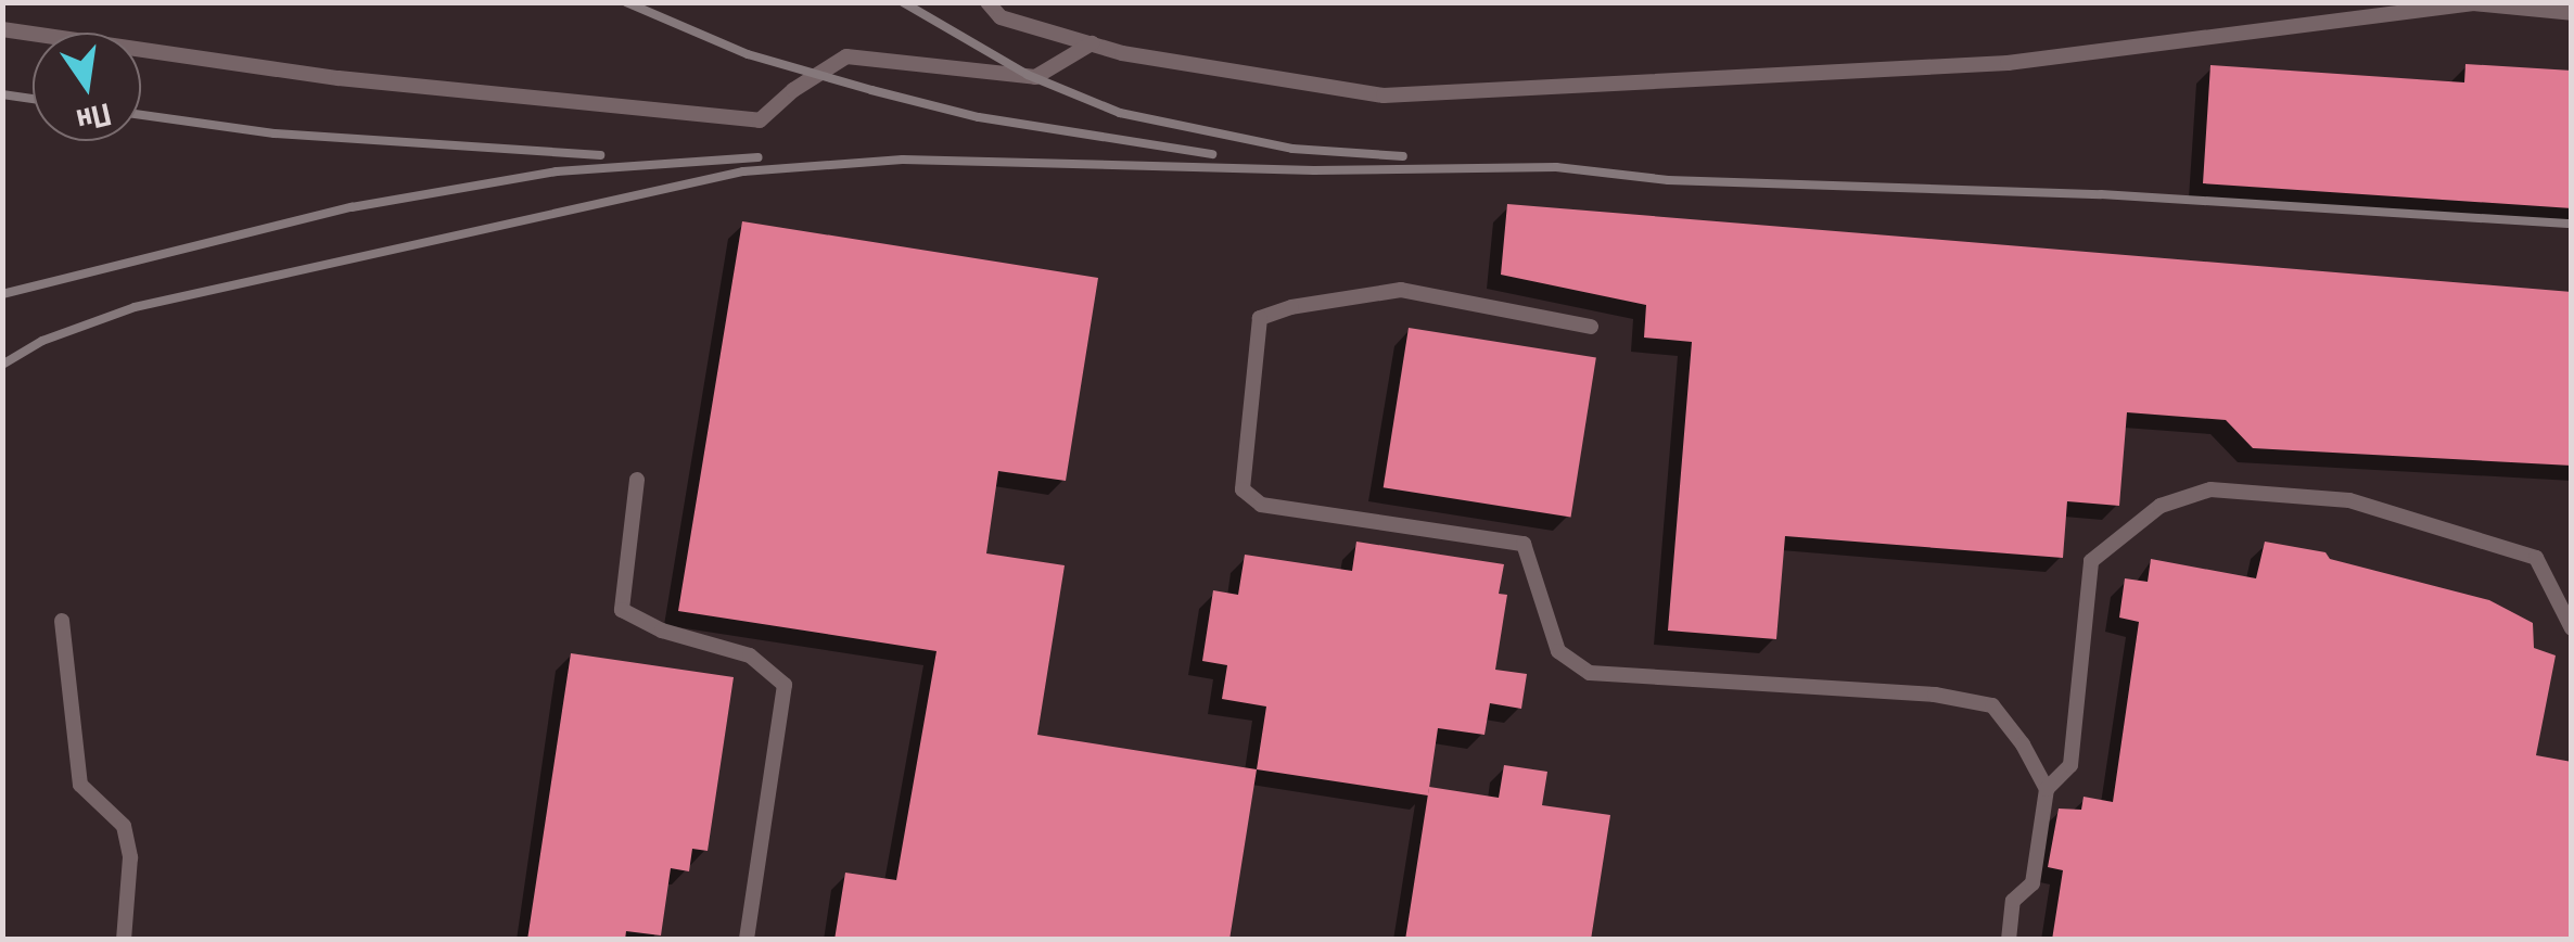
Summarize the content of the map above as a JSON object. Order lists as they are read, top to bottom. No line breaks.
{"north":"bottom"}
